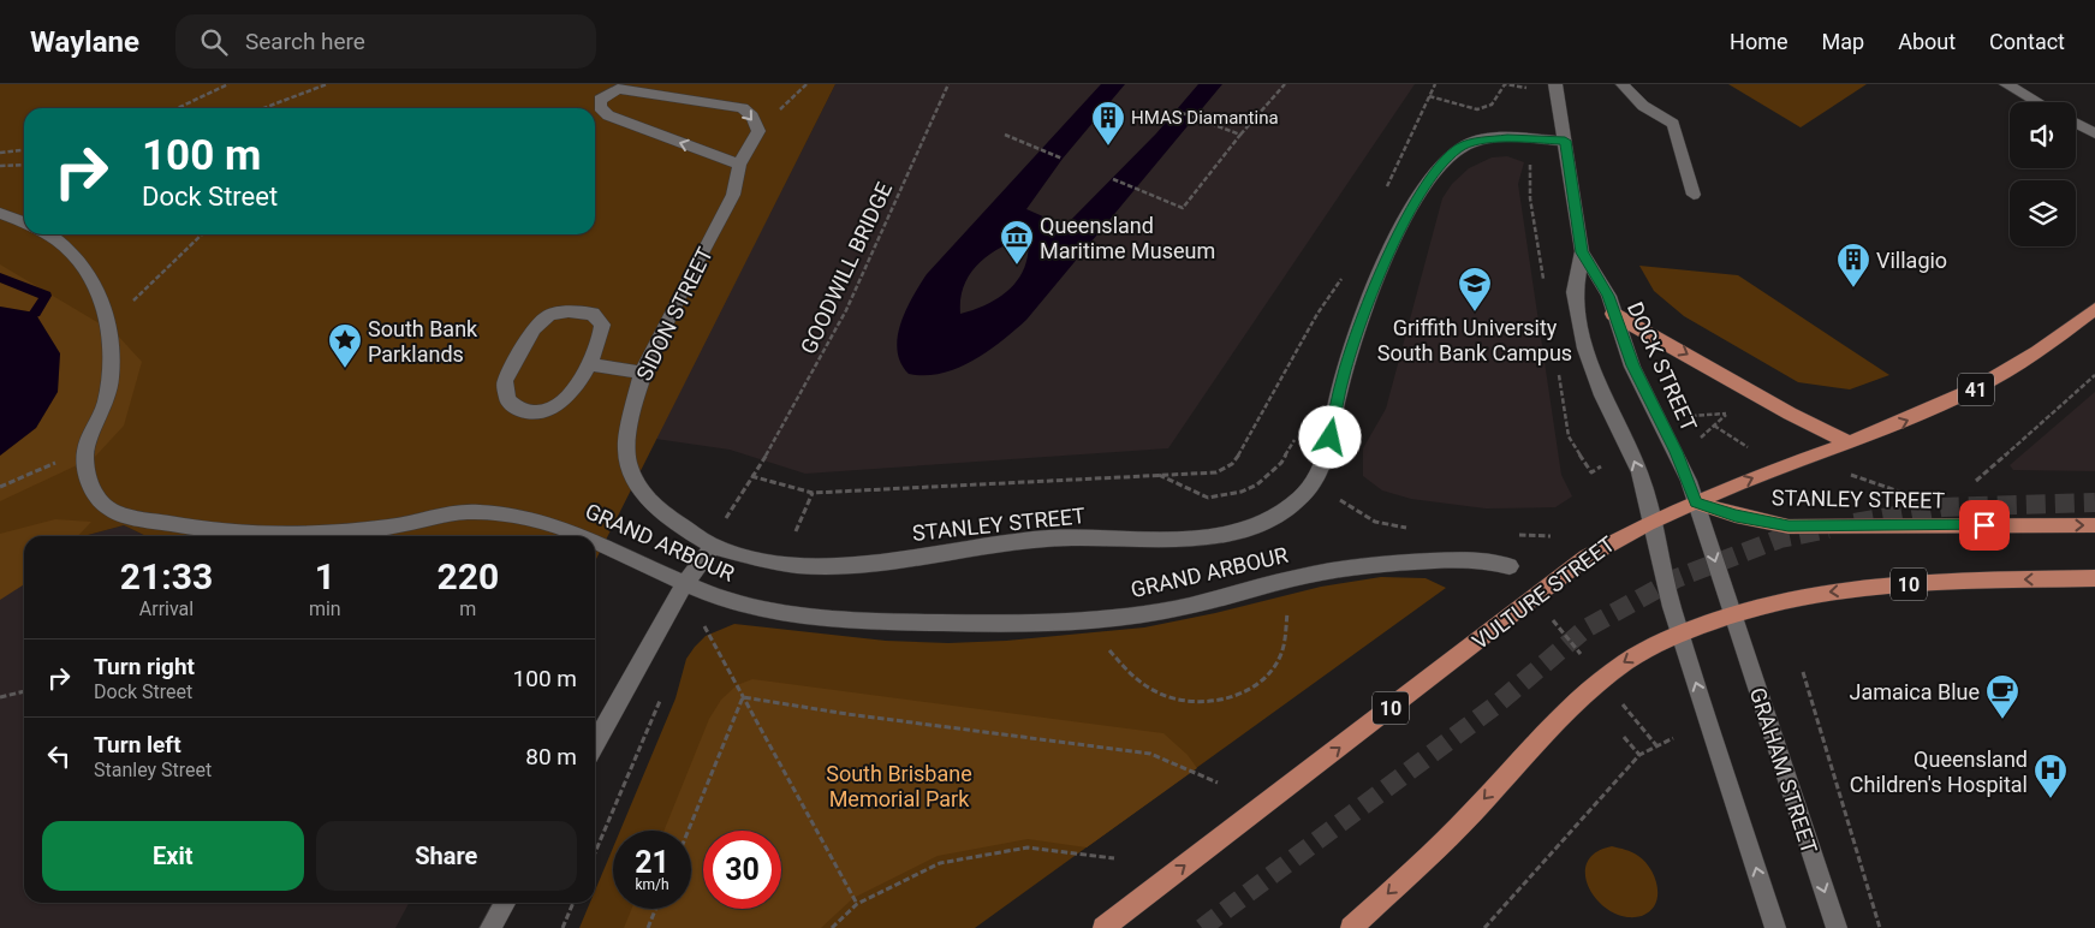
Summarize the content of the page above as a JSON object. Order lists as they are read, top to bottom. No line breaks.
{"streets":{"main road":["41","STANLEY STREET","10","VULTURE STREET"],"street":["SIDON STREET","DOCK STREET","GRAND ARBOUR","GRAHAM STREET"],"path":["GOODWILL BRIDGE"]},"crossings":[["GOODWILL BRIDGE","SIDON STREET"],["GOODWILL BRIDGE","STANLEY STREET"],["SIDON STREET","STANLEY STREET"],["DOCK STREET","STANLEY STREET"],["DOCK STREET","10"],["DOCK STREET","VULTURE STREET"],["DOCK STREET","GRAHAM STREET"],["STANLEY STREET","VULTURE STREET"],["10","GRAHAM STREET"]],"one_way":["STANLEY STREET"],"parks":["South Brisbane Memorial Park"],"places":{"building":["HMAS Diamantina","Villagio"],"museum":["Queensland Maritime Museum"],"school or university":["Griffith University South Bank Campus"],"place":["South Bank Parklands"],"cafe":["Jamaica Blue"],"hospital":["Queensland Children's Hospital"]},"page":{"header":"Waylane","search":"Search here","nav":["Home","Map","About","Contact"],"turn":["100 m","Dock Street"],"eta":["21:33","Arrival","1","min","220","m"],"list":[{"name":"Turn right","note":"Dock Street","value":"100 m"},{"name":"Turn left","note":"Stanley Street","value":"80 m"}],"buttons":["Exit","Share"],"speed":"21 km/h","limit":"30"}}
